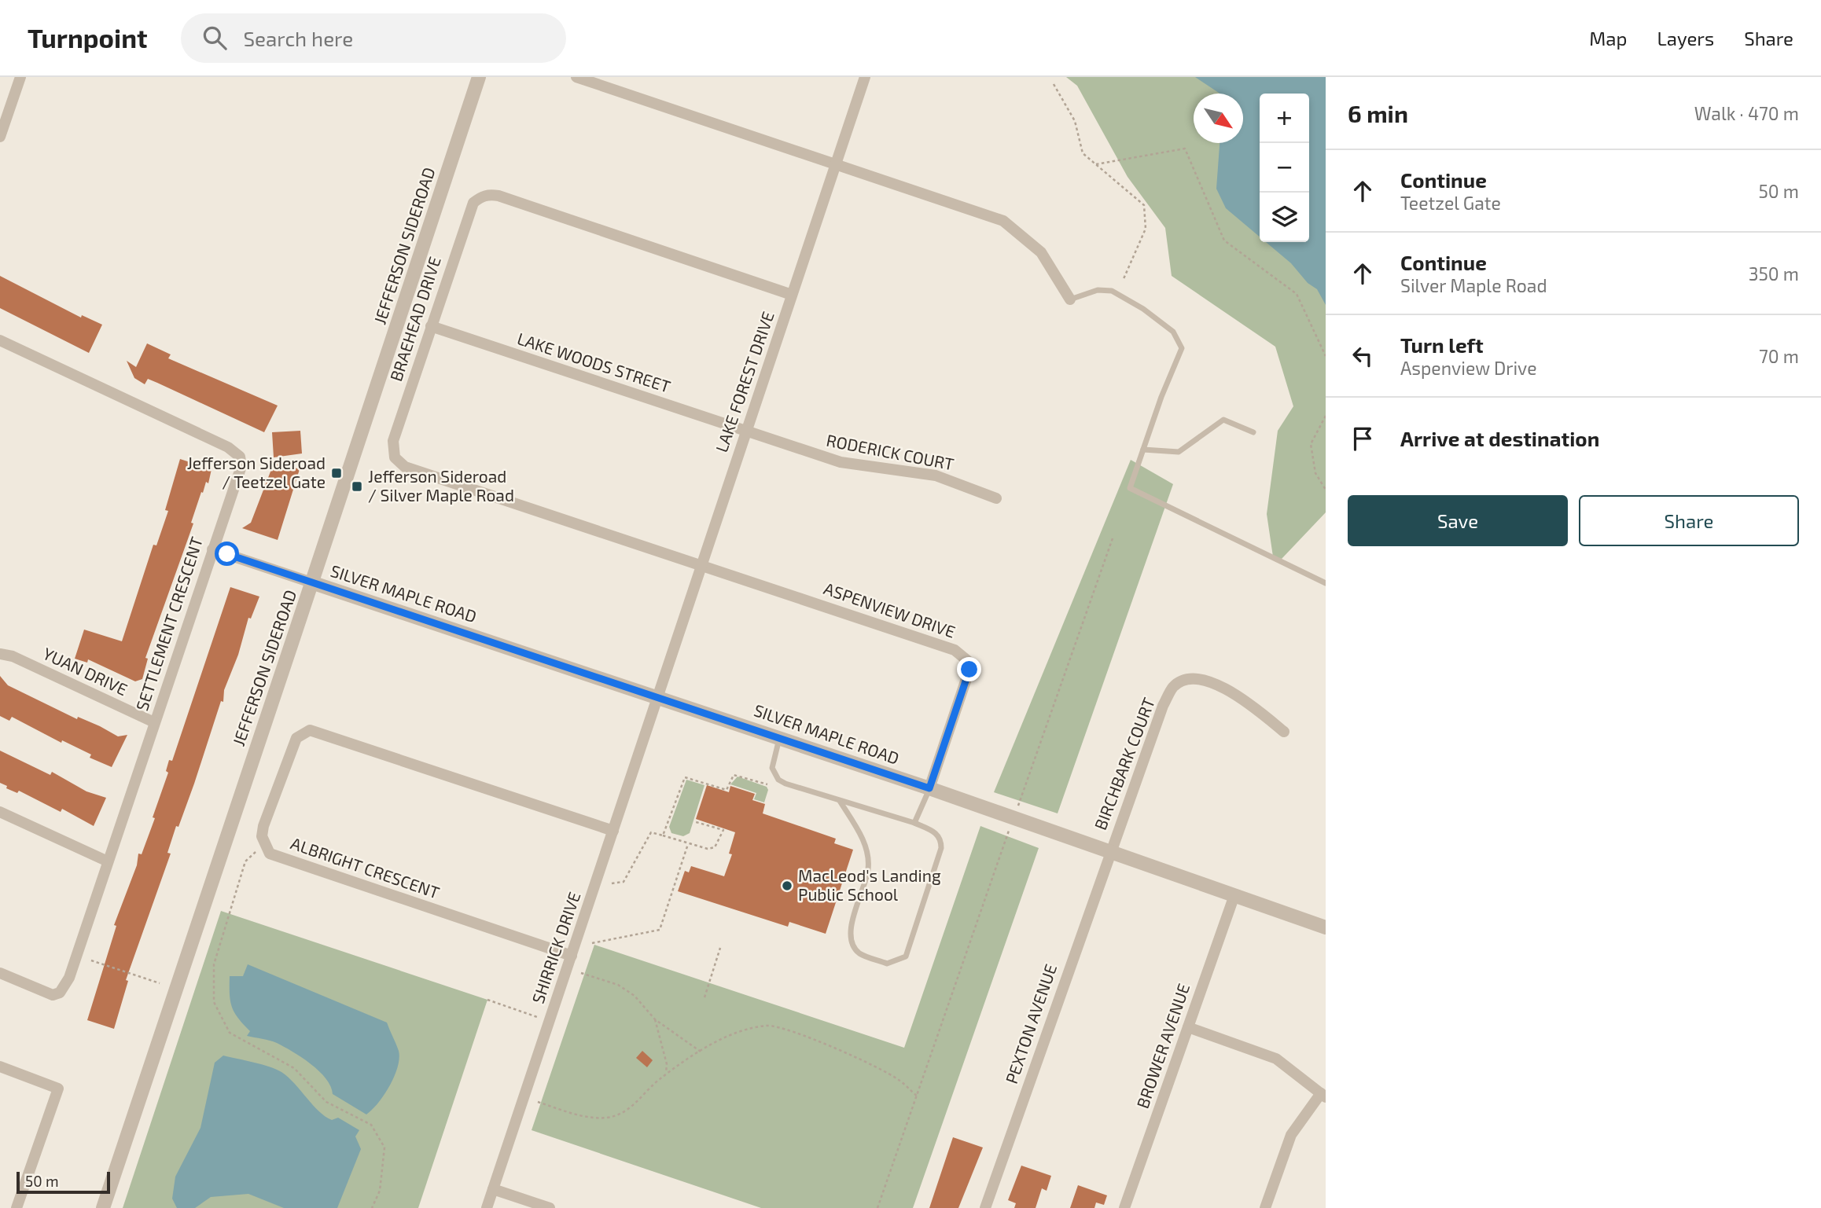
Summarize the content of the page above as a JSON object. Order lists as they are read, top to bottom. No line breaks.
{"streets":{"street":["JEFFERSON SIDEROAD","BRAEHEAD DRIVE","LAKE WOODS STREET","LAKE FOREST DRIVE","RODERICK COURT","SILVER MAPLE ROAD","ASPENVIEW DRIVE","SETTLEMENT CRESCENT","YUAN DRIVE","BIRCHBARK COURT","ALBRIGHT CRESCENT","SHIRRICK DRIVE","PEXTON AVENUE","BROWER AVENUE"]},"crossings":[["JEFFERSON SIDEROAD","SILVER MAPLE ROAD"],["BRAEHEAD DRIVE","LAKE WOODS STREET"],["BRAEHEAD DRIVE","LAKE FOREST DRIVE"],["BRAEHEAD DRIVE","ASPENVIEW DRIVE"],["LAKE WOODS STREET","LAKE FOREST DRIVE"],["LAKE WOODS STREET","RODERICK COURT"],["LAKE FOREST DRIVE","RODERICK COURT"],["LAKE FOREST DRIVE","SILVER MAPLE ROAD"],["LAKE FOREST DRIVE","ASPENVIEW DRIVE"],["LAKE FOREST DRIVE","SHIRRICK DRIVE"],["SILVER MAPLE ROAD","ASPENVIEW DRIVE"],["SILVER MAPLE ROAD","BIRCHBARK COURT"],["SILVER MAPLE ROAD","SHIRRICK DRIVE"],["SILVER MAPLE ROAD","PEXTON AVENUE"],["SILVER MAPLE ROAD","BROWER AVENUE"],["SETTLEMENT CRESCENT","YUAN DRIVE"],["BIRCHBARK COURT","PEXTON AVENUE"],["ALBRIGHT CRESCENT","SHIRRICK DRIVE"]],"places":{"transit":["Jefferson Sideroad / Teetzel Gate","Jefferson Sideroad / Silver Maple Road"],"other":["MacLeod's Landing Public School"]},"scale_bar":"50 m","north":"bottom right","page":{"header":"Turnpoint","search":"Search here","nav":["Map","Layers","Share"],"heading":["6 min","Walk · 470 m"],"map_buttons":["+","−"],"list":[["Continue","Teetzel Gate","50 m"],["Continue","Silver Maple Road","350 m"],["Turn left","Aspenview Drive","70 m"],"Arrive at destination"],"buttons":["Save","Share"],"scale":"50 m"}}
